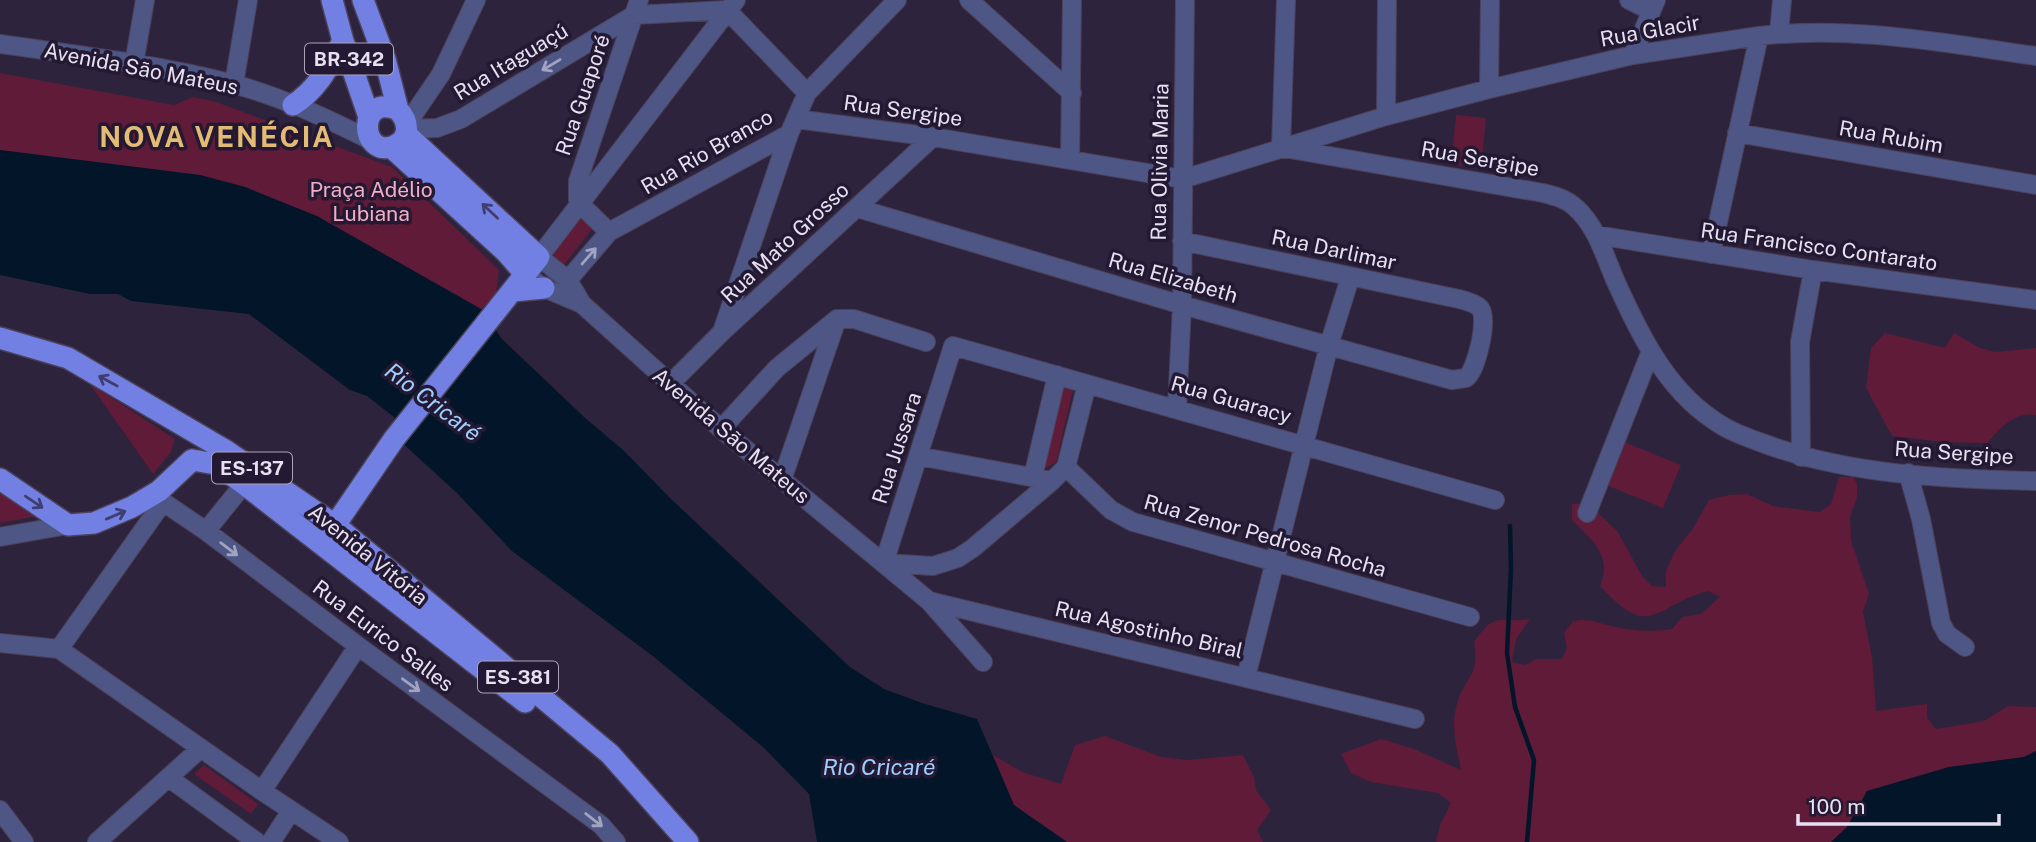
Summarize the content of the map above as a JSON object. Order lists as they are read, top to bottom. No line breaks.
{"streets":{"main road":["BR-342","Avenida São Mateus","ES-137","Avenida Vitória","ES-381"],"street":["Rua Glacir","Rua Itaguaçú","Rua Guaporé","Rua Sergipe","Rua Rubim","Rua Rio Branco","Rua Olivia Maria","Rua Mato Grosso","Rua Francisco Contarato","Rua Darlimar","Rua Elizabeth","Rua Guaracy","Rua Jussara","Rua Zenor Pedrosa Rocha","Rua Agostinho Biral","Rua Eurico Salles"]},"crossings":[["Rua Glacir","Rua Sergipe"],["BR-342","Rua Itaguaçú"],["BR-342","Avenida São Mateus"],["Rua Itaguaçú","Avenida São Mateus"],["Rua Itaguaçú","Rua Guaporé"],["Avenida São Mateus","Rua Mato Grosso"],["Avenida São Mateus","Rua Jussara"],["Avenida São Mateus","Rua Agostinho Biral"],["Rua Sergipe","Rua Rio Branco"],["Rua Sergipe","Rua Olivia Maria"],["Rua Sergipe","Rua Mato Grosso"],["Rua Sergipe","Rua Francisco Contarato"],["Rua Olivia Maria","Rua Darlimar"],["Rua Olivia Maria","Rua Elizabeth"],["Rua Olivia Maria","Rua Guaracy"],["Rua Mato Grosso","Rua Elizabeth"],["Rua Darlimar","Rua Elizabeth"],["Rua Guaracy","Rua Jussara"],["Rua Jussara","Rua Agostinho Biral"],["ES-137","Avenida Vitória"],["ES-137","Rua Eurico Salles"]],"one_way":["Rua Itaguaçú","Rua Eurico Salles"],"districts":["NOVA VENÉCIA"],"water":["Rio Cricaré"],"parks":["Praça Adélio Lubiana"],"scale_bar":"100 m"}
